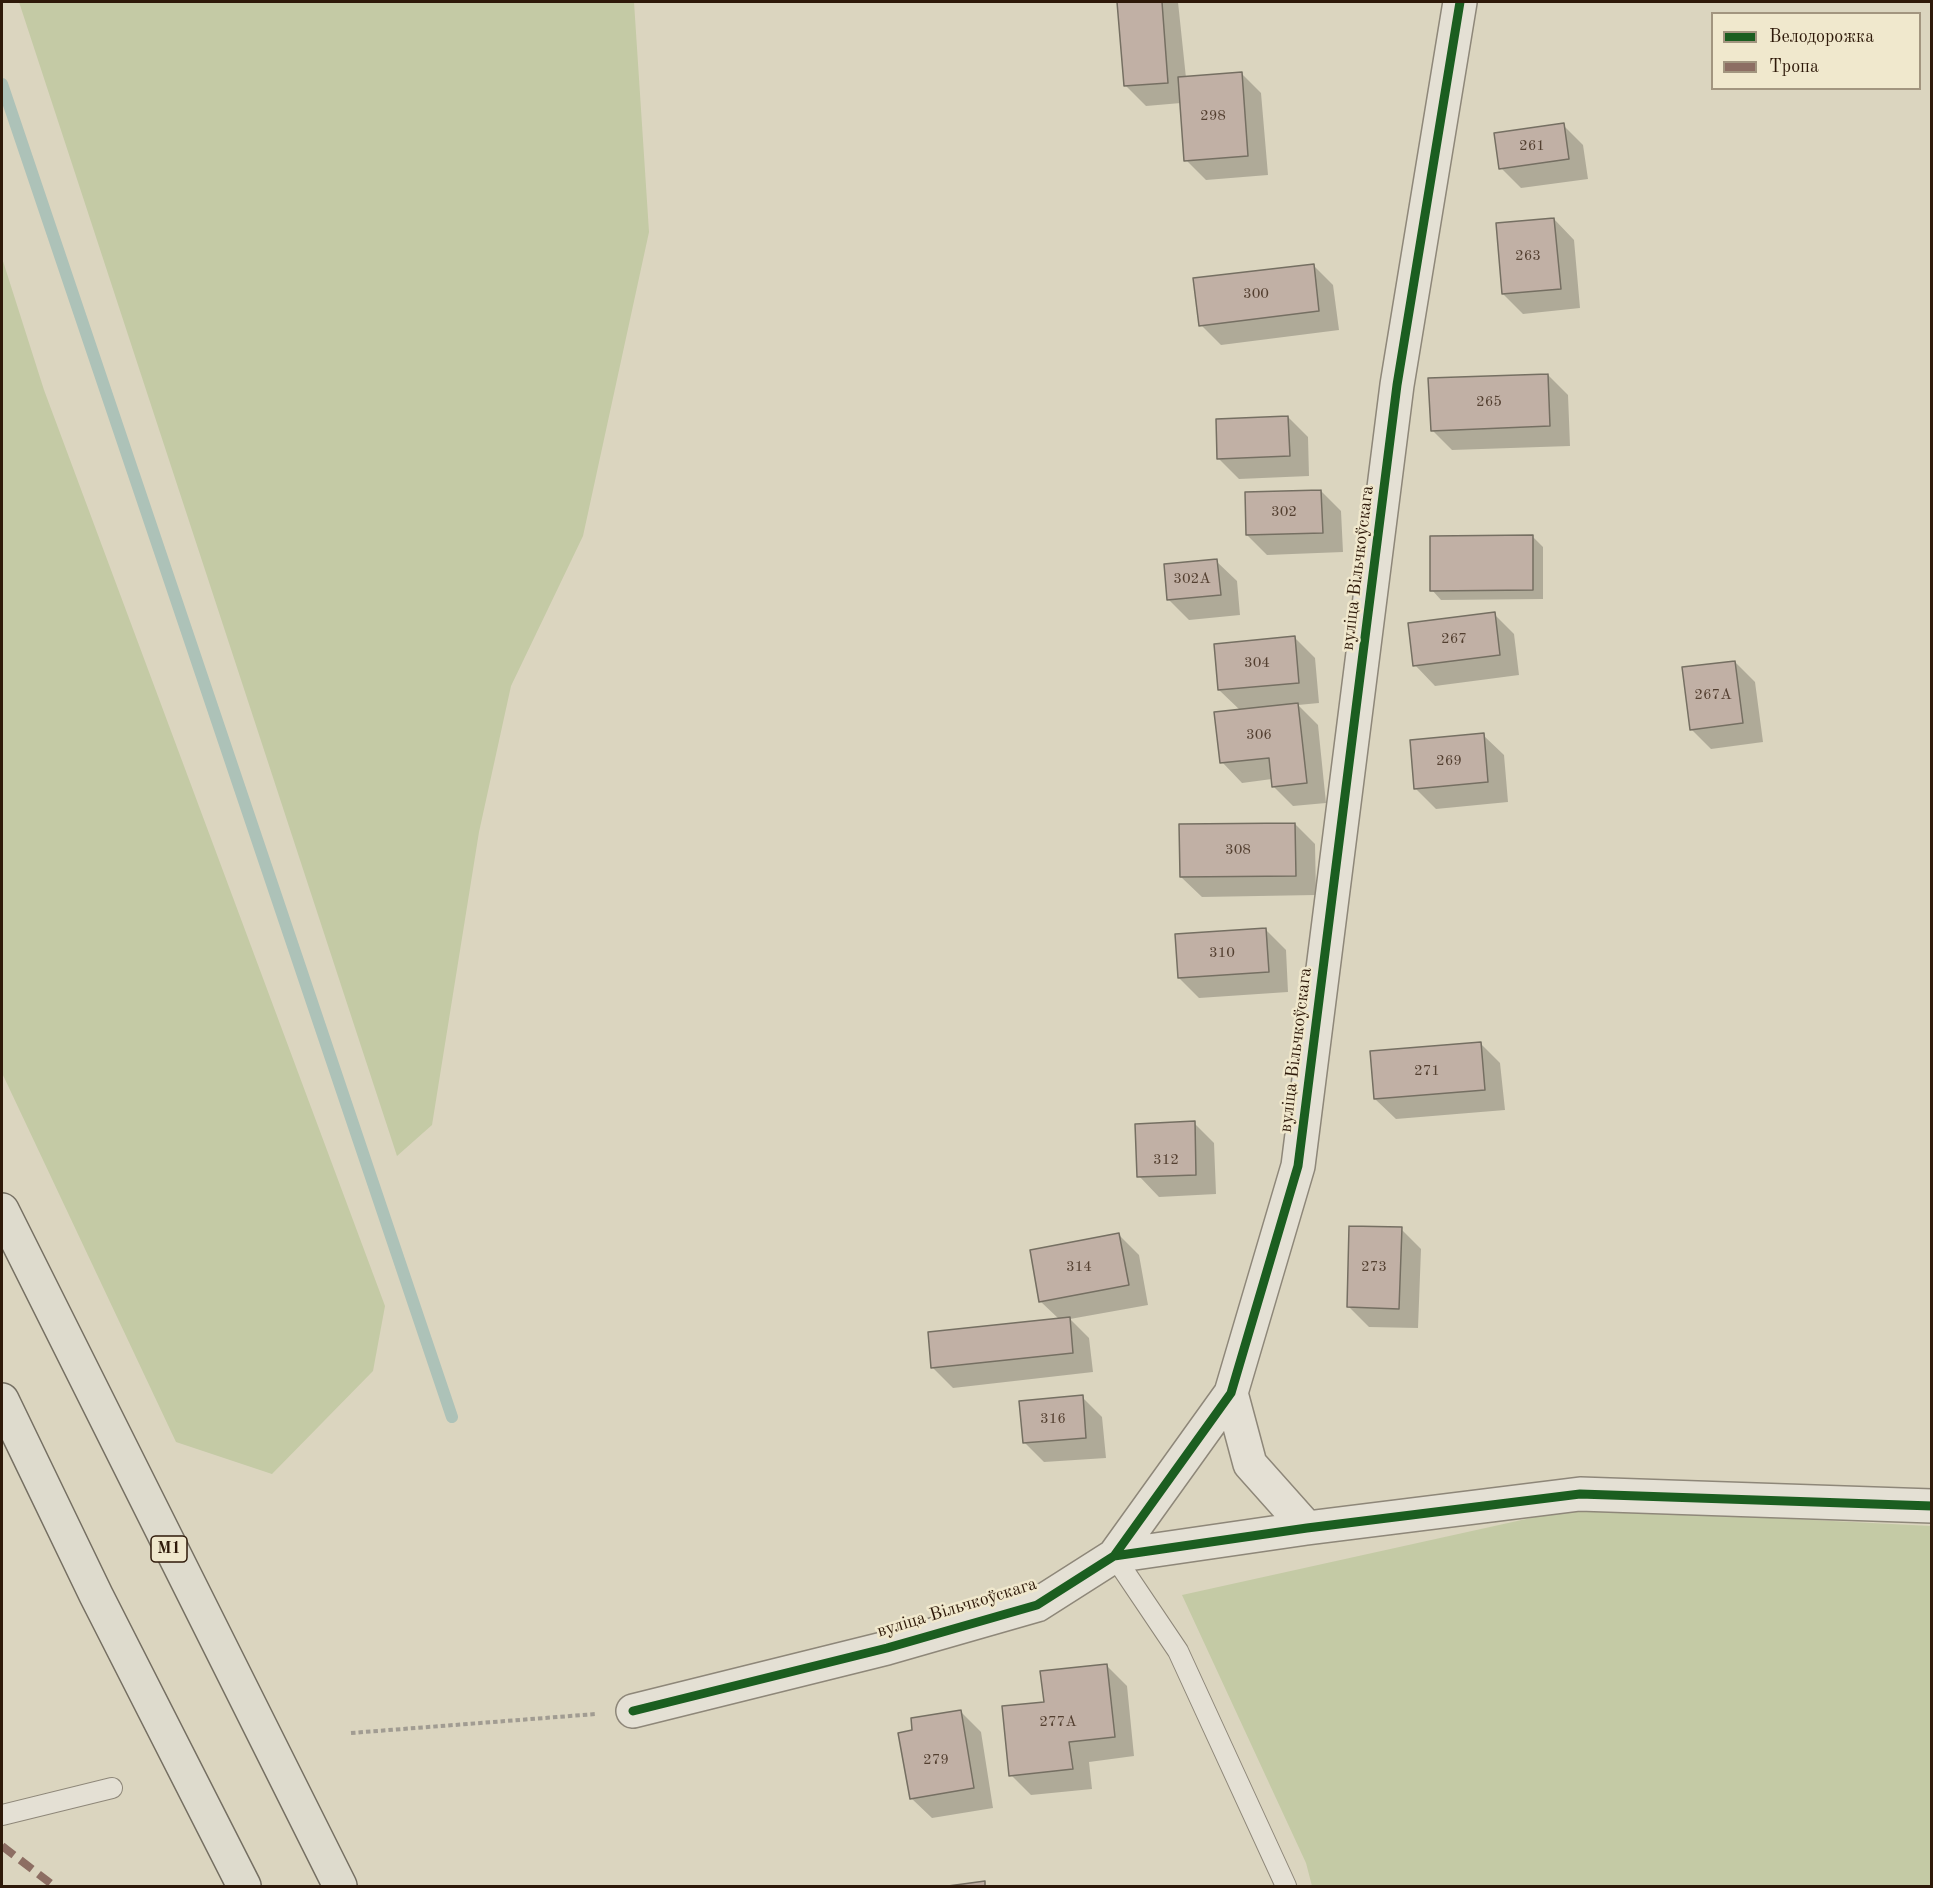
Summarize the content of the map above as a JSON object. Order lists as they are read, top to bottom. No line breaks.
{"streets":{"highway":["М1"],"street":["вуліца Вільчкоўскага"]},"house_numbers":["298","261","263","300","265","302","302А","267","304","267А","306","269","308","310","271","312","314","273","316","277А","279"],"legend":["Велодорожка","Тропа"]}
